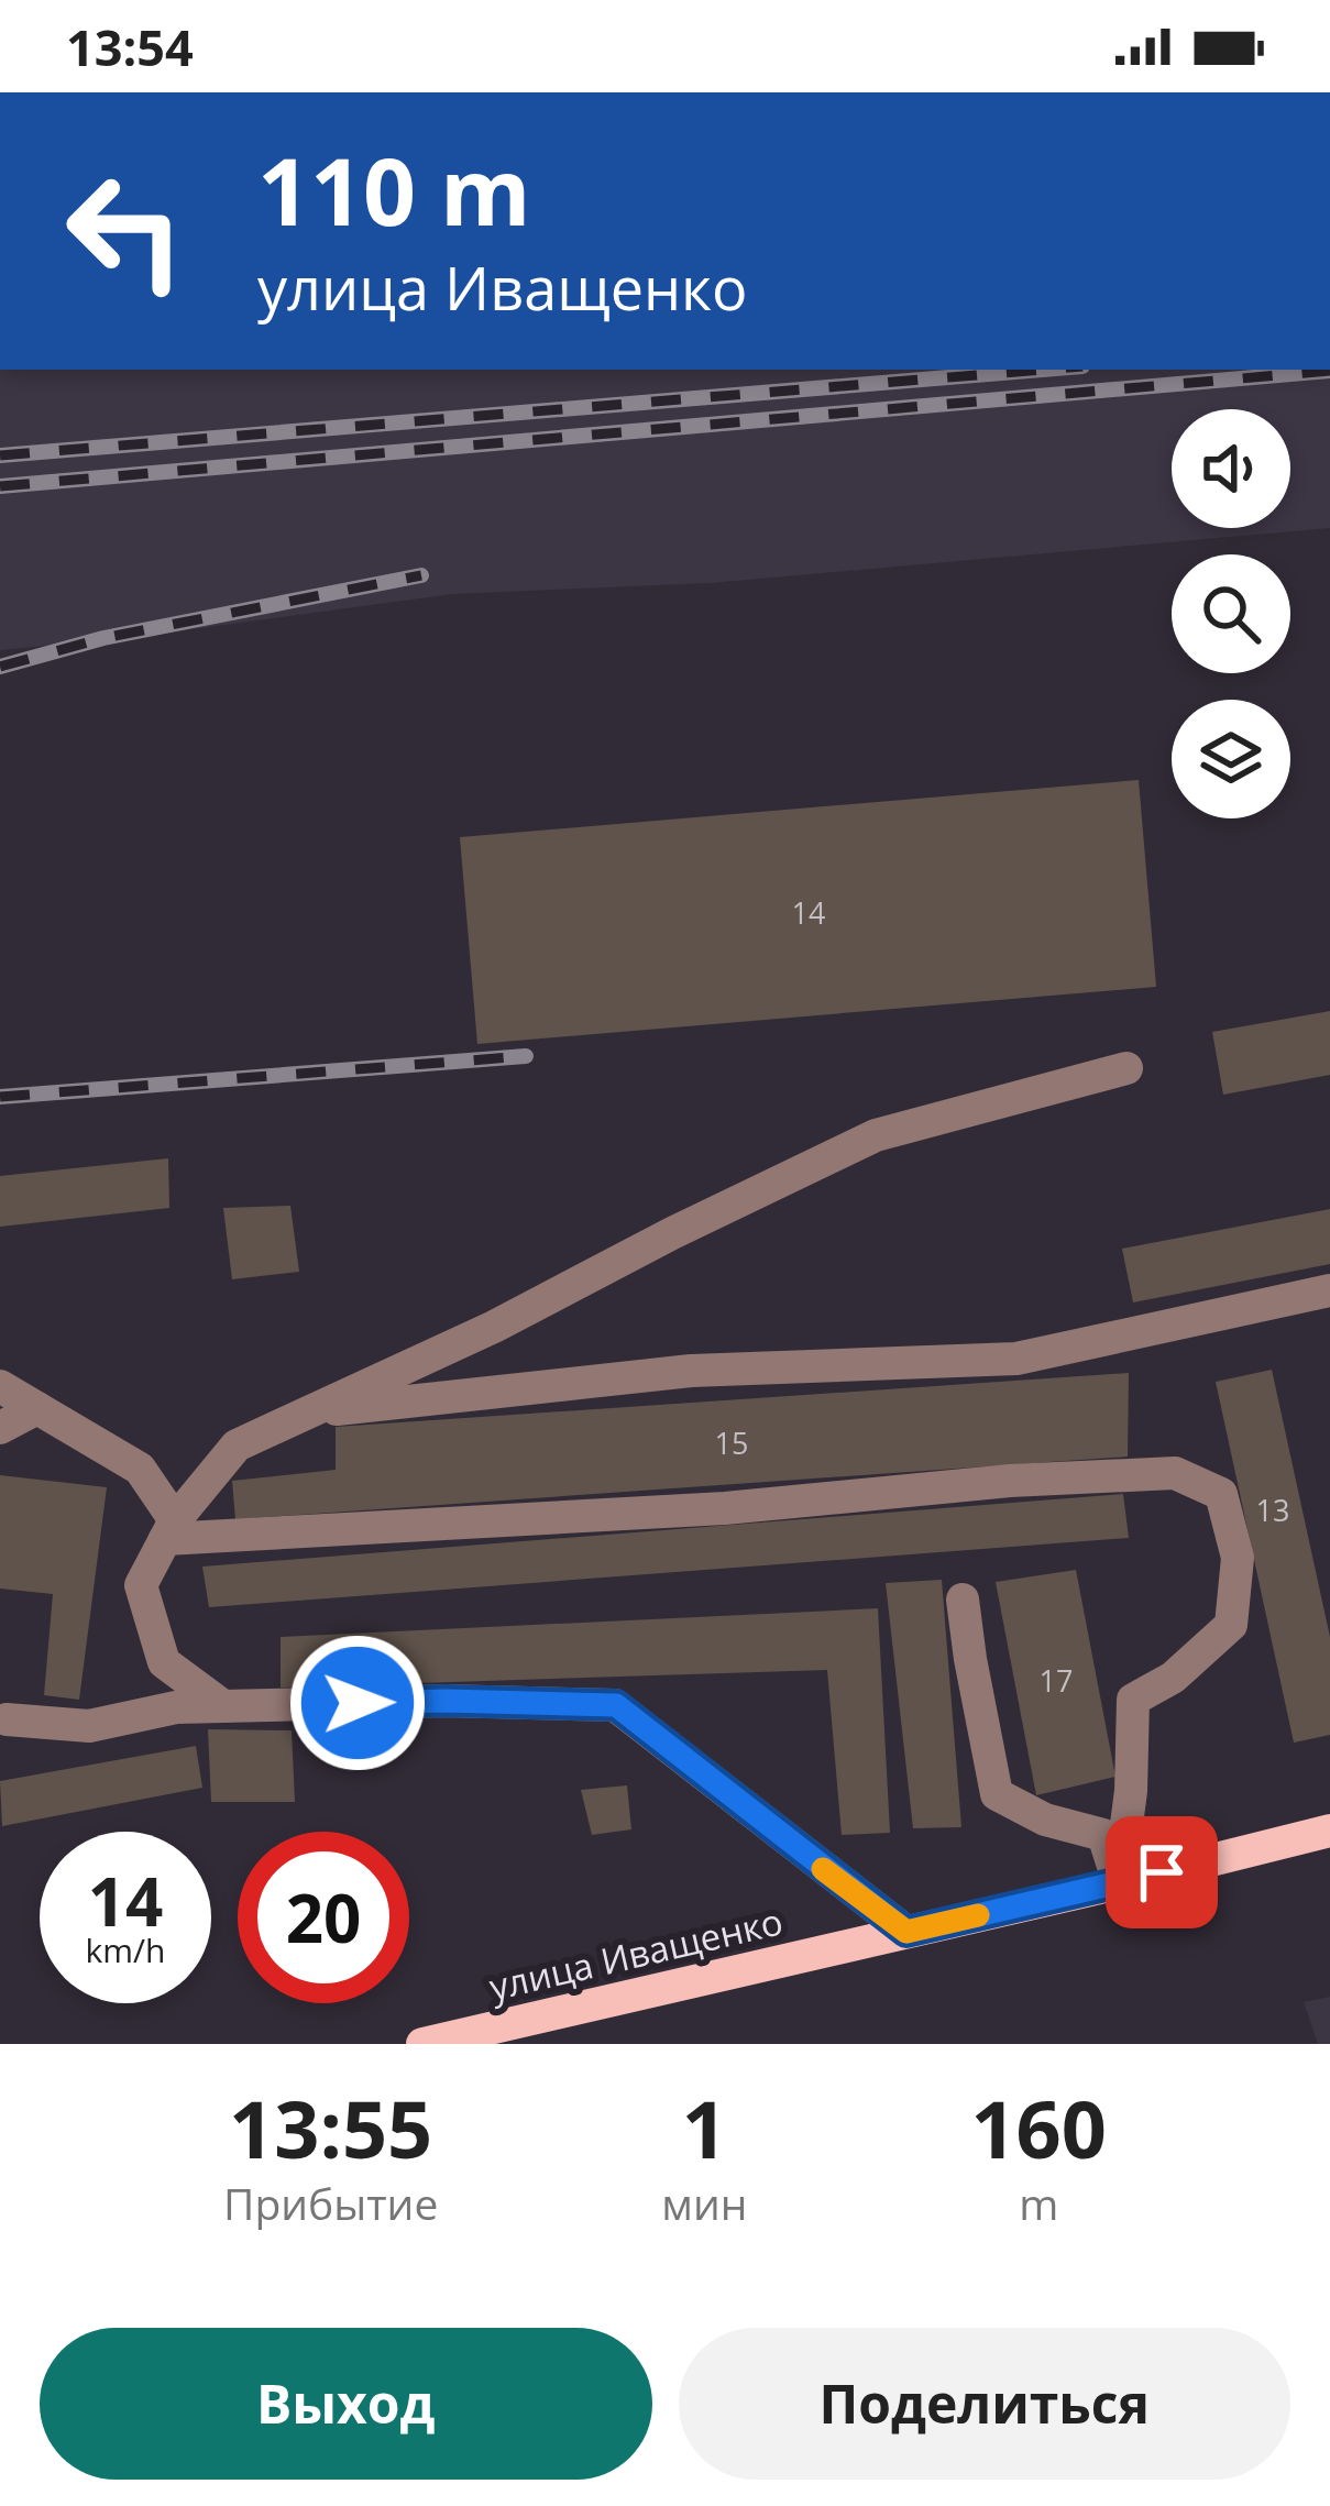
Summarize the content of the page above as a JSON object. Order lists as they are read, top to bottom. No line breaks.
{"streets":{"main road":["улица Иващенко"]},"house_numbers":["14","15","13","17"],"page":{"status":"13:54","turn":["110 m","улица Иващенко"],"speed":"14 km/h","limit":"20","eta":["13:55","Прибытие","1","мин","160","m"],"buttons":["Выход","Поделиться"]}}
